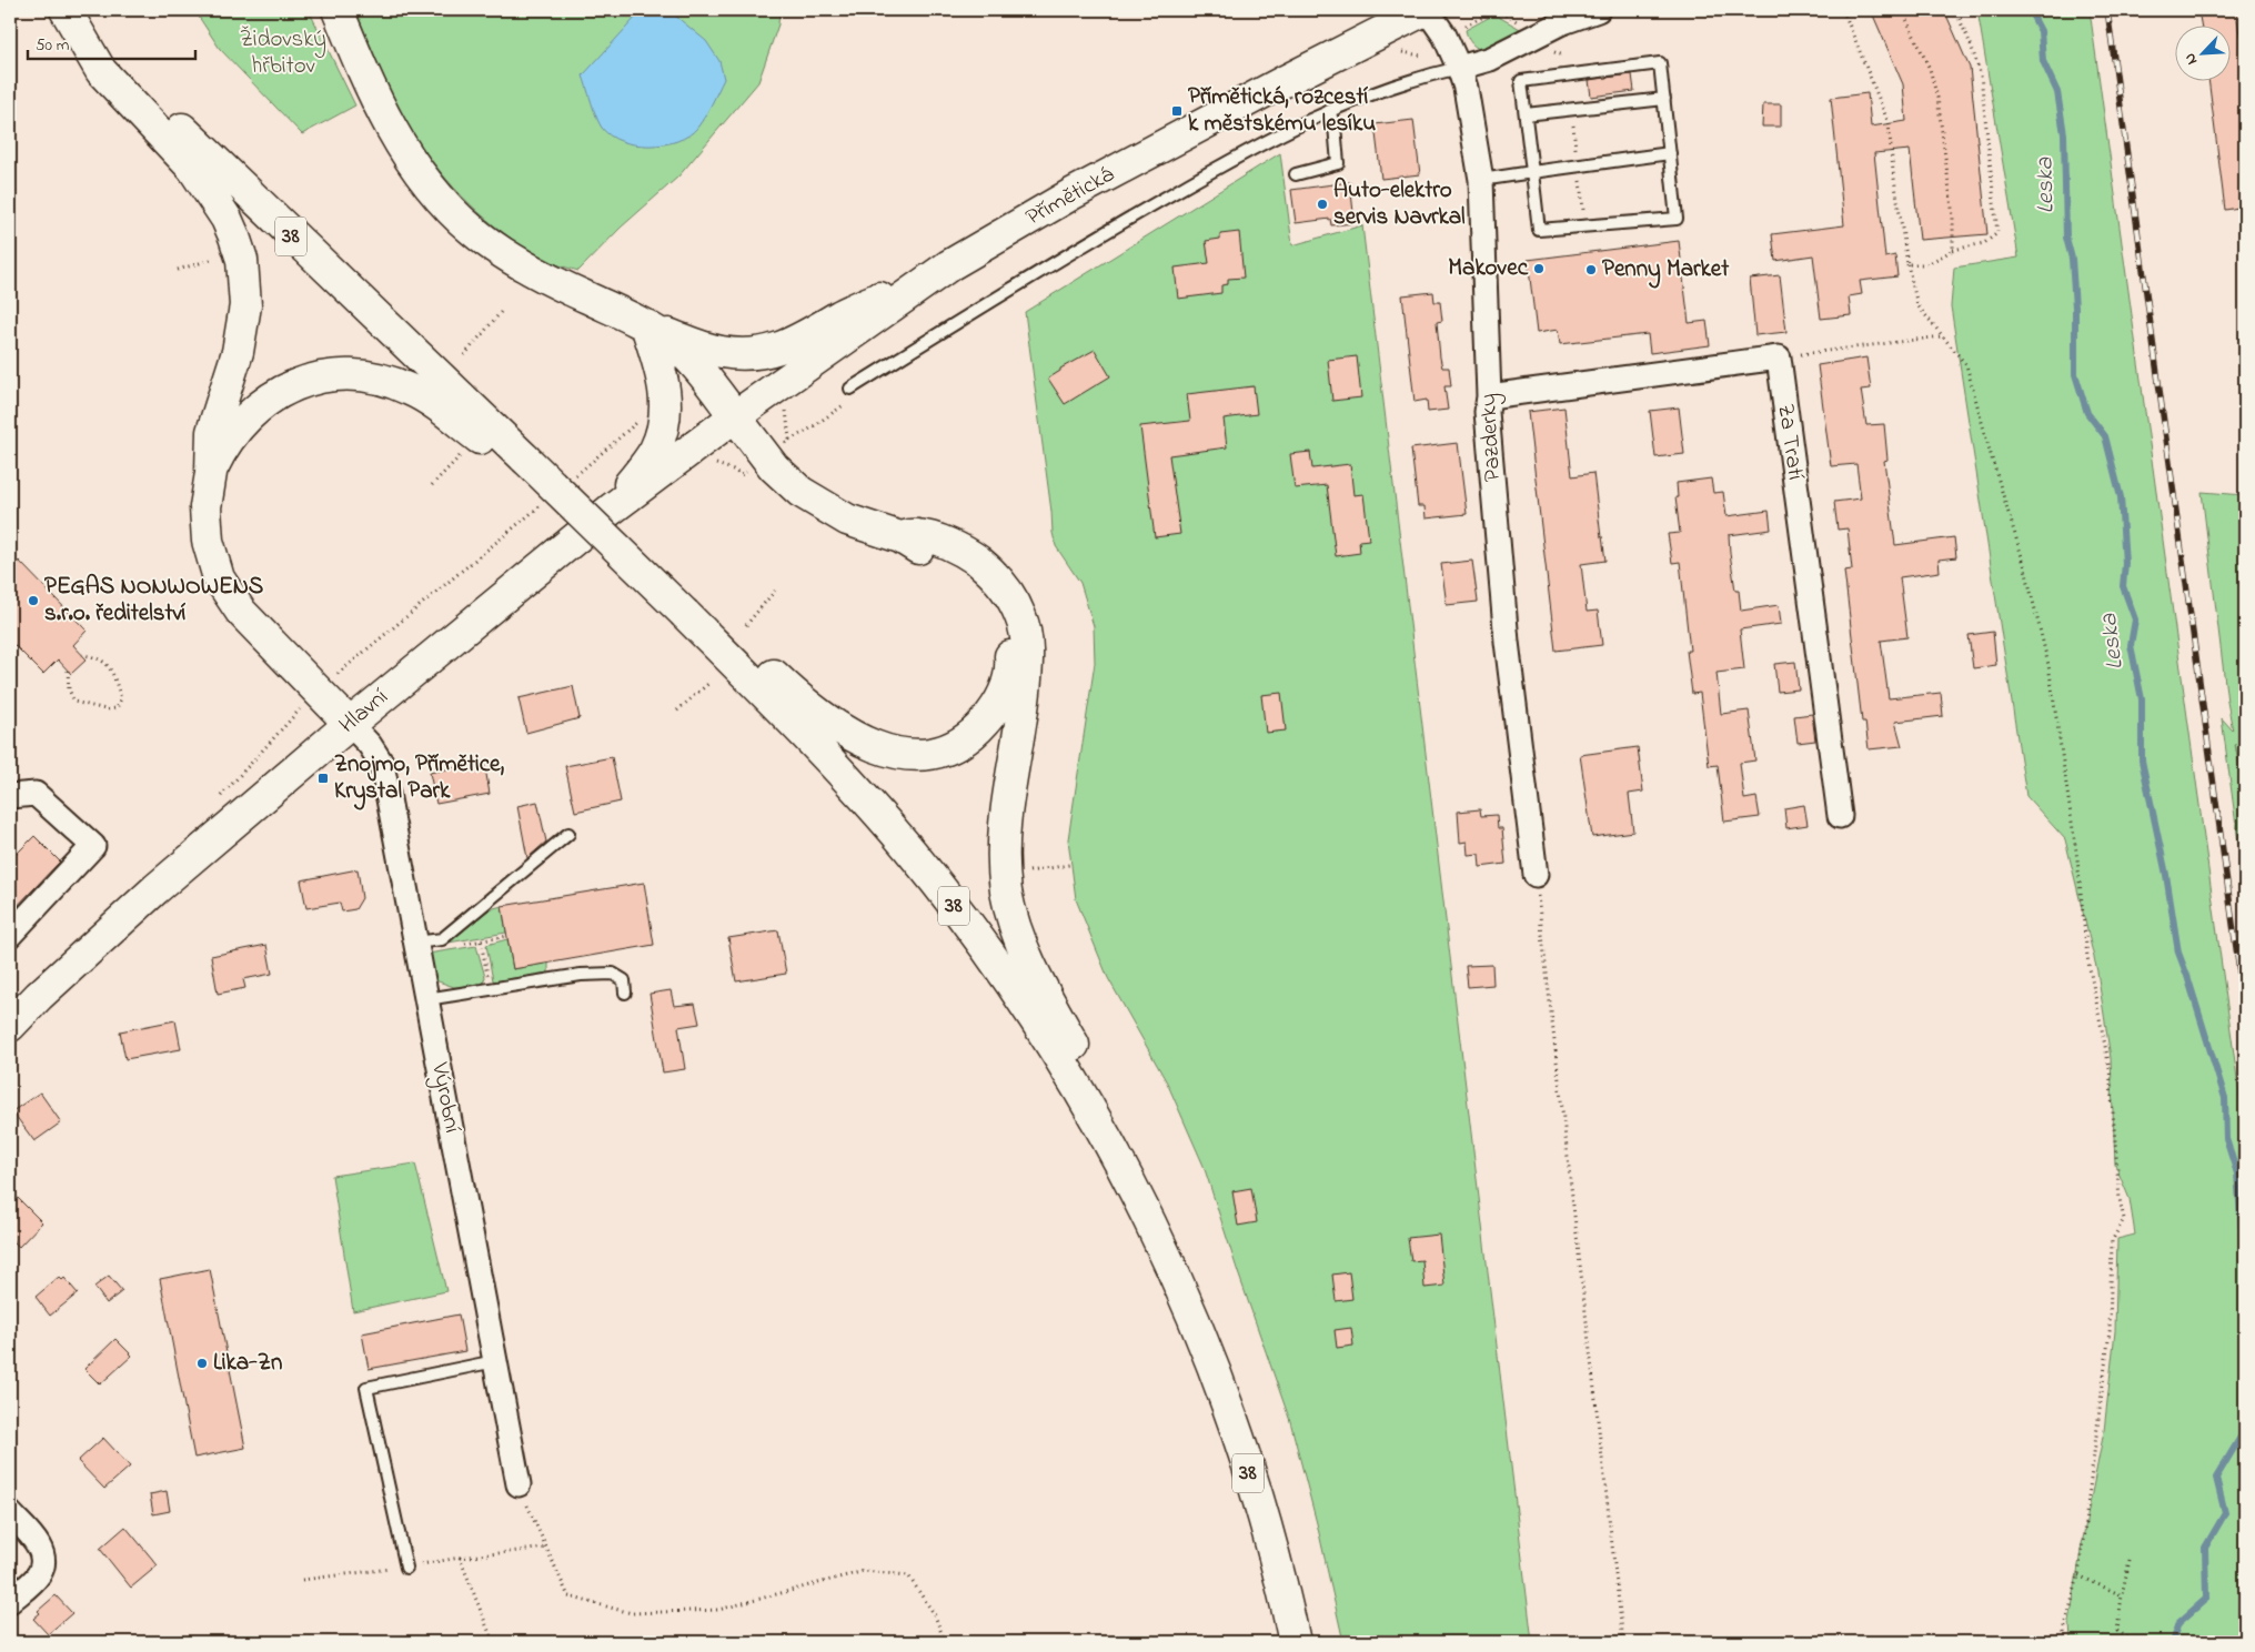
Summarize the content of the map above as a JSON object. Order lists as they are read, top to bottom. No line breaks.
{"streets":{"main road":["Přímětická","38","Hlavní"],"street":["Pazderky","Za Tratí","Výrobní"]},"crossings":[["Přímětická","Pazderky"],["Přímětická","Hlavní"],["Hlavní","Výrobní"]],"water":["Leska"],"parks":["Židovský hřbitov"],"places":{"transit":["Přímětická, rozcestí k městskému lesíku","Znojmo, Přímětice, Krystal Park"],"other":["Auto-elektro servis Navrkal","Makovec","Penny Market","PEGAS NONWOWENS s.r.o. ředitelství","Lika-Zn"]},"scale_bar":"50 m","north":"bottom left"}
